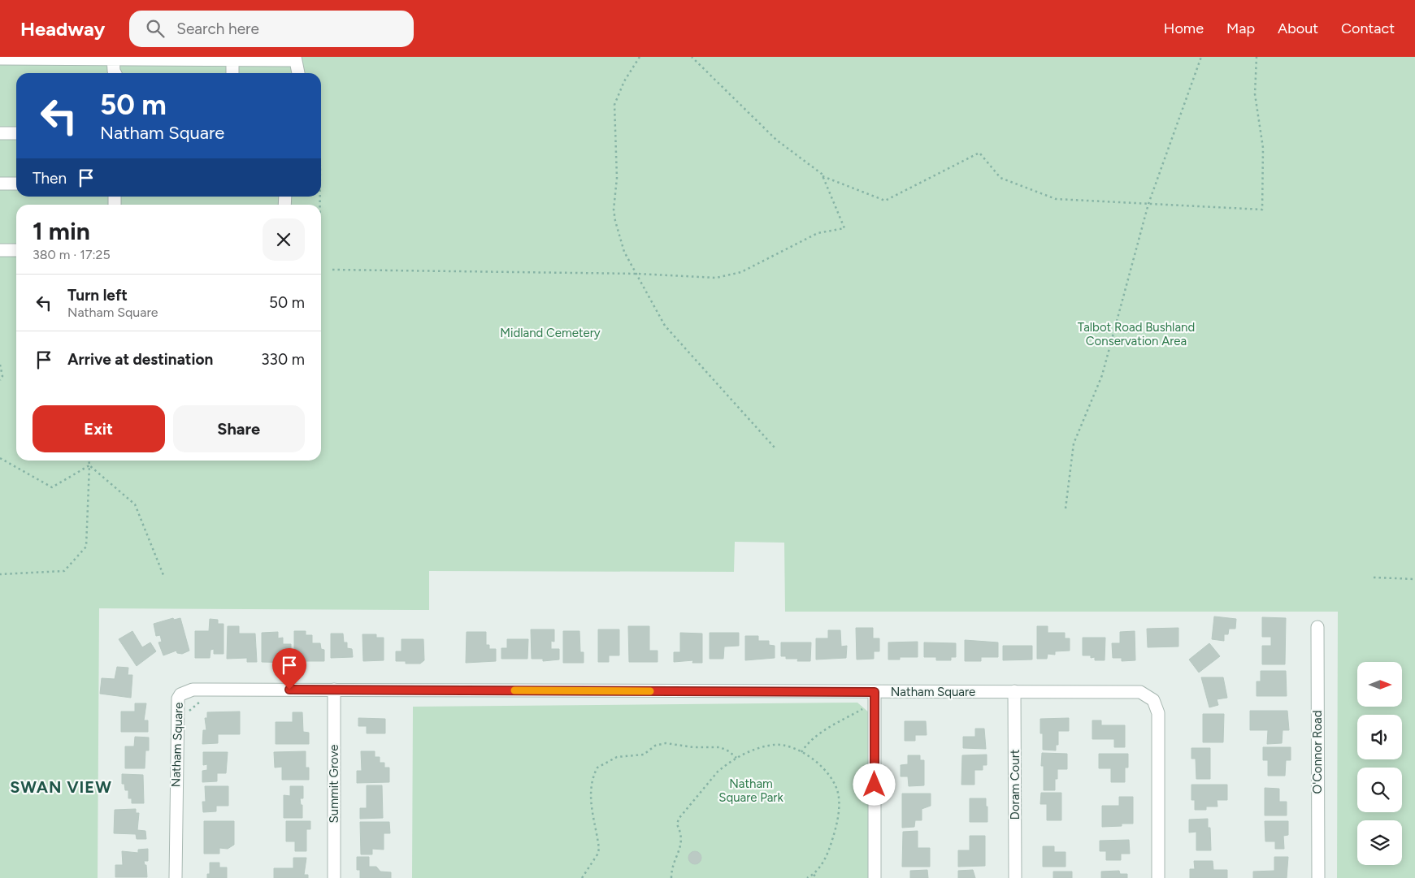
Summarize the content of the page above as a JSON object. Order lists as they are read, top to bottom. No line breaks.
{"streets":{"street":["Natham Square","O'Connor Road","Summit Grove","Doram Court"]},"crossings":[["Natham Square","Summit Grove"],["Natham Square","Doram Court"]],"districts":["SWAN VIEW"],"parks":["Talbot Road Bushland Conservation Area","Midland Cemetery","Natham Square Park"],"north":"right","page":{"header":"Headway","search":"Search here","nav":["Home","Map","About","Contact"],"turn":["50 m","Natham Square"],"then":"Then","heading":["1 min","380 m · 17:25"],"list":[{"name":"Turn left","note":"Natham Square","value":"50 m"},{"name":"Arrive at destination","value":"330 m"}],"buttons":["Exit","Share"]}}
